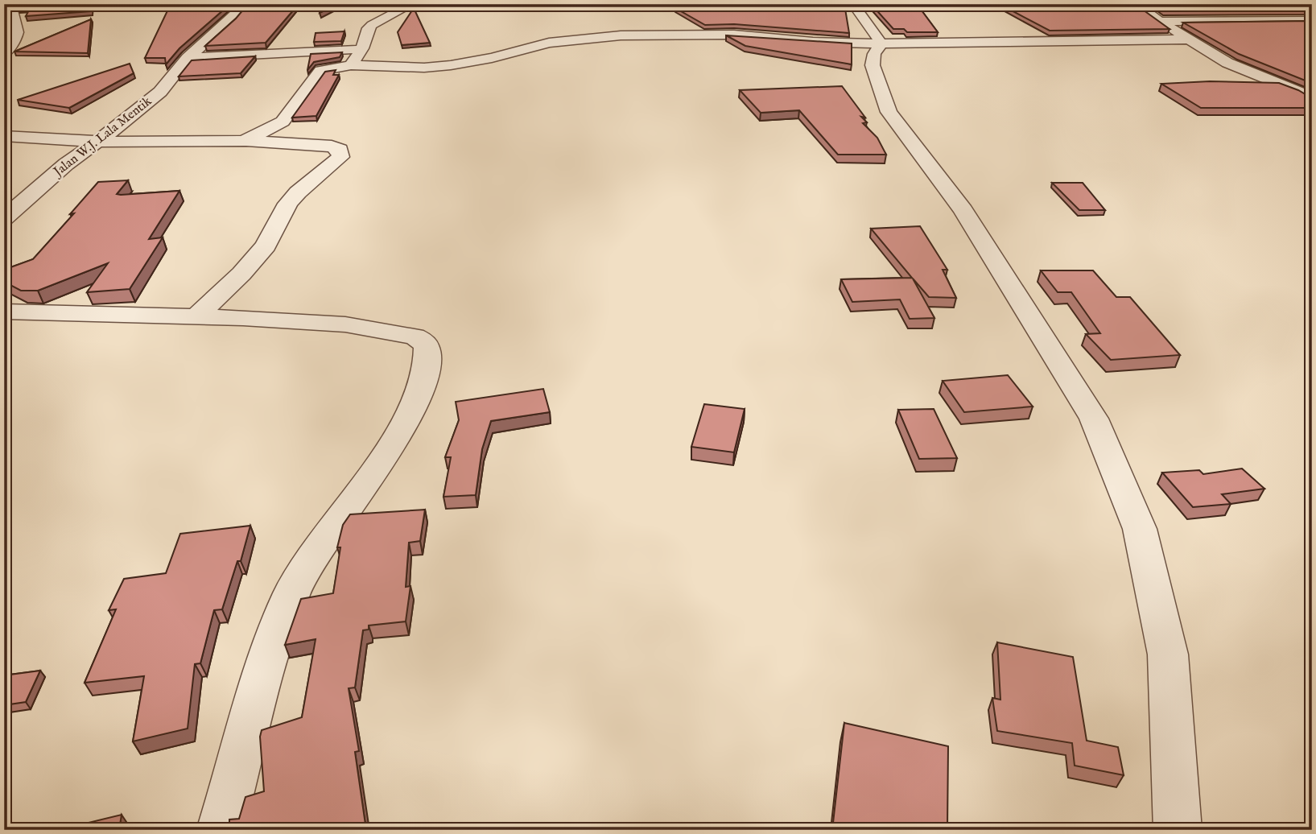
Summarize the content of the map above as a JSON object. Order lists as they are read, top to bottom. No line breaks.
{"streets":{"street":["Jalan W.J. Lala Mentik"]}}
